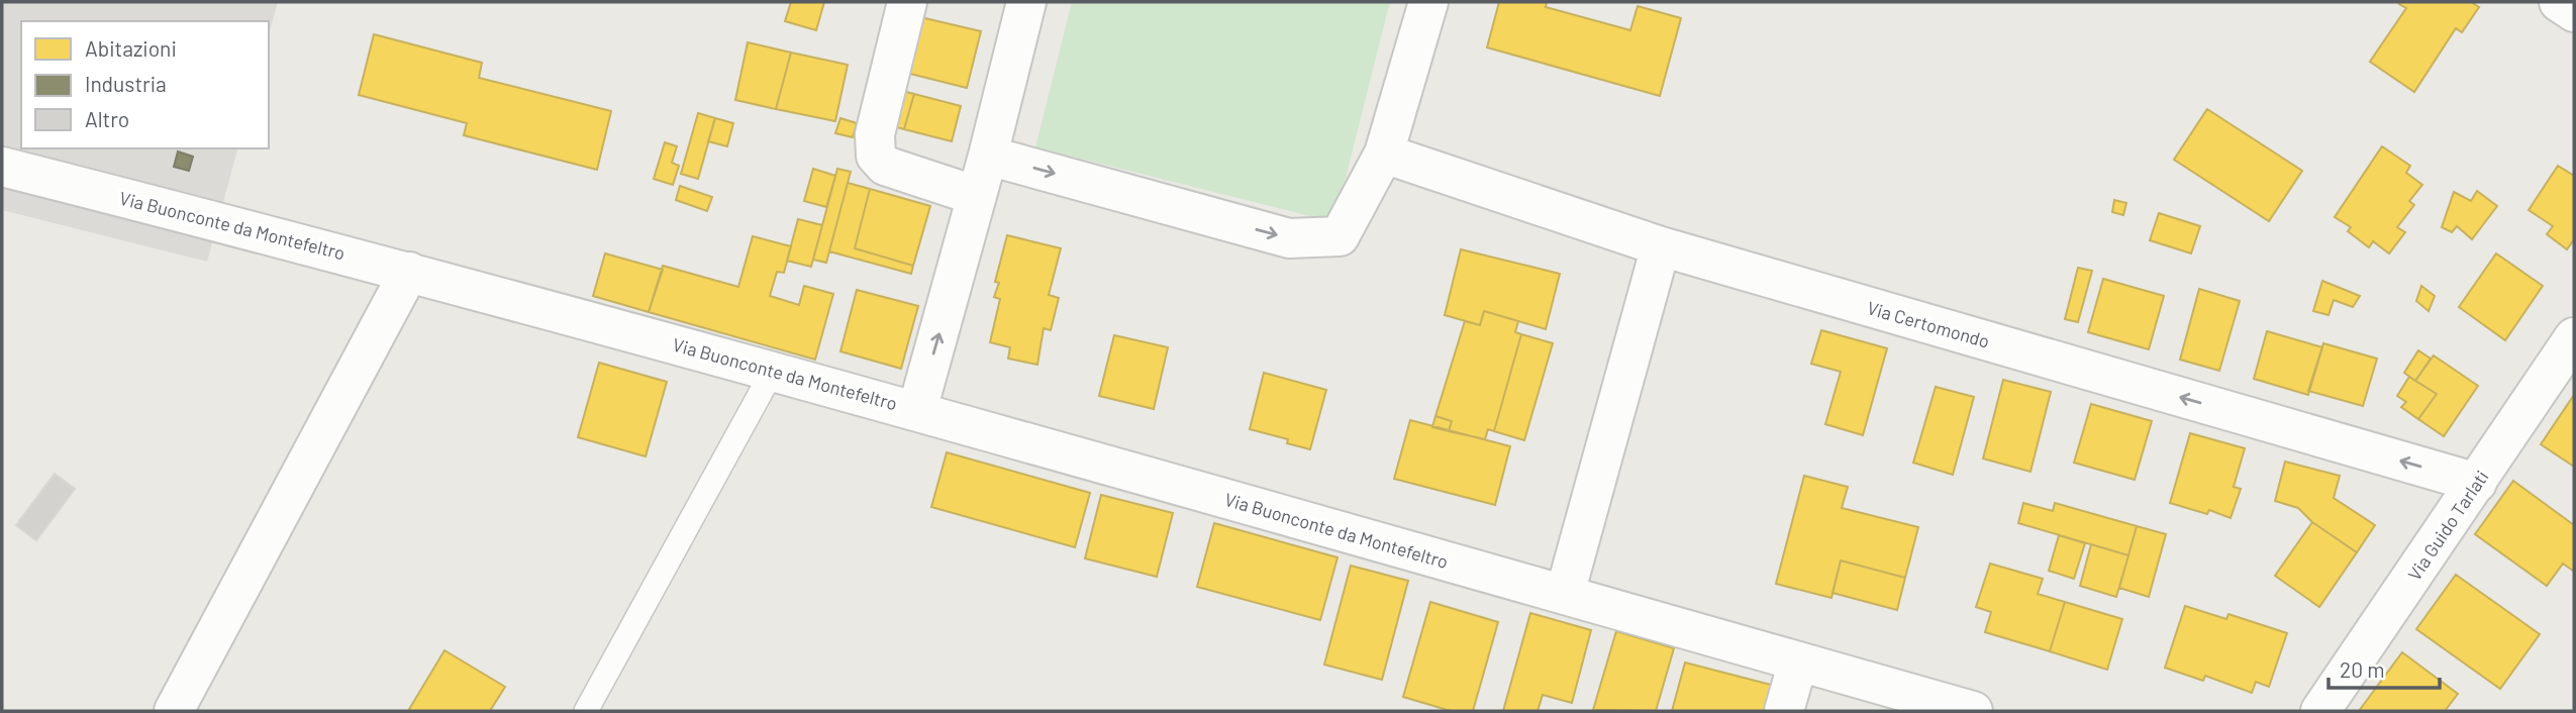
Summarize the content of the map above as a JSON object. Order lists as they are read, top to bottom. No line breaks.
{"streets":{"street":["Via Buonconte da Montefeltro","Via Certomondo","Via Guido Tarlati"]},"crossings":[["Via Certomondo","Via Guido Tarlati"]],"one_way":["Via Certomondo"],"legend":["Abitazioni","Industria","Altro"],"scale_bar":"20 m"}
